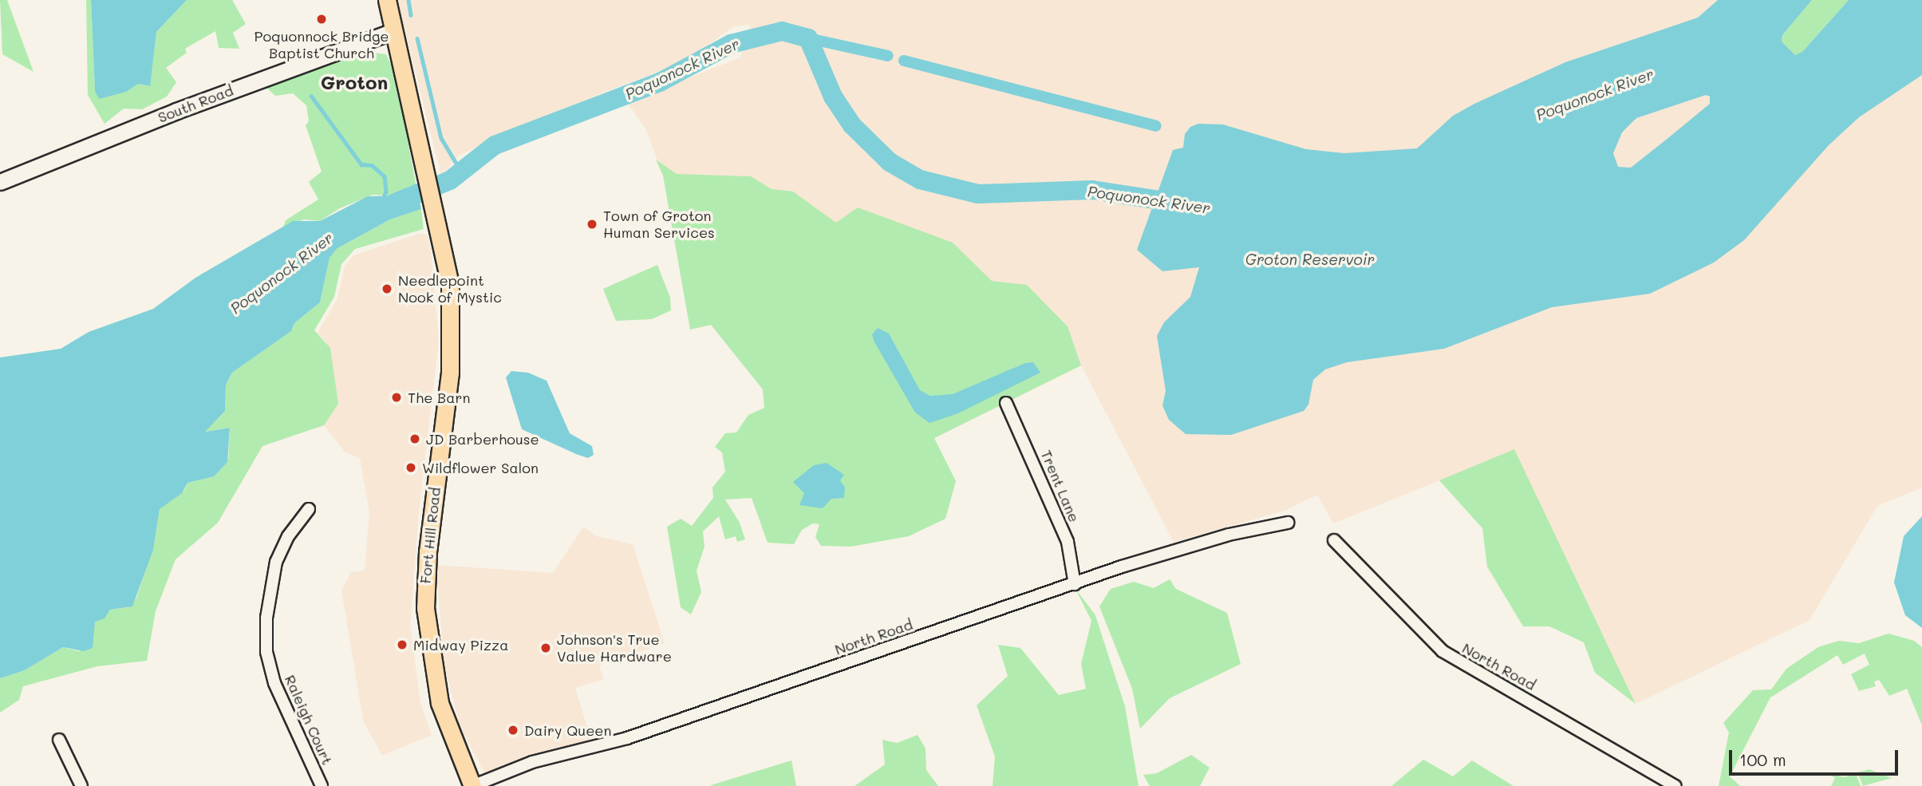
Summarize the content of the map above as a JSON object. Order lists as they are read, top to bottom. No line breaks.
{"streets":{"main road":["South Road","Fort Hill Road"],"street":["Trent Lane","North Road","Raleigh Court"]},"crossings":[["South Road","Fort Hill Road"],["Trent Lane","North Road"],["Fort Hill Road","North Road"]],"districts":["Groton"],"water":["Poquonock River","Groton Reservoir"],"places":["Poquonnock Bridge Baptist Church","Town of Groton Human Services","Needlepoint Nook of Mystic","The Barn","JD Barberhouse","Wildflower Salon","Midway Pizza","Johnson's True Value Hardware","Dairy Queen"],"scale_bar":"100 m"}
